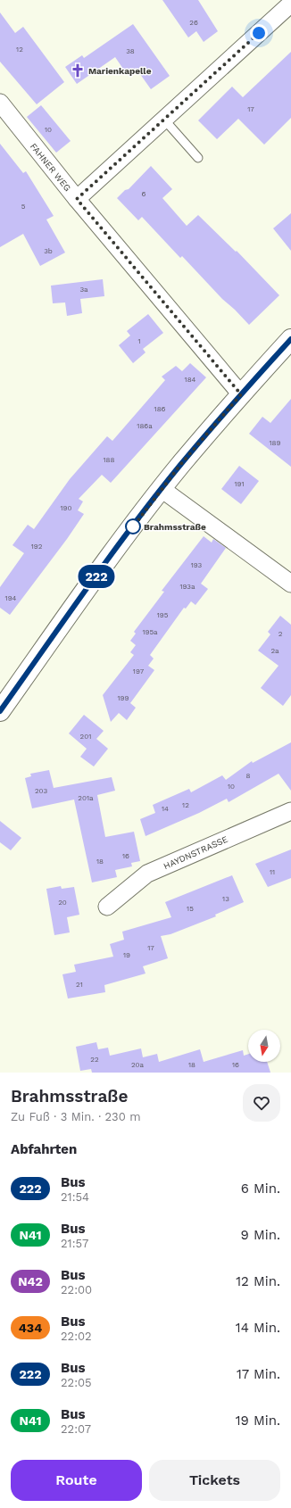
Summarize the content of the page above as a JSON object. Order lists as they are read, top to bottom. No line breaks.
{"streets":{"street":["FAHNER WEG","HAYDNSTRASSE"]},"places":{"church":["Marienkapelle"],"other":["Brahmsstraße"]},"lines":["bus line 222"],"house_numbers":["26","12","38","17","10","6","5","3b","3a","1","184","186","186a","189","188","191","190","192","193","193a","194","195","195a","2","2a","197","199","201","8","10","203","201a","12","14","16","18","11","13","20","15","17","19","21","22","20a","18","16"],"north":"bottom","page":{"on_map":"222","heading":[["Brahmsstraße","Zu Fuß · 3 Min. · 230 m"],"Abfahrten"],"list":[{"mark":"222","name":"Bus","note":"21:54","value":"6 Min."},{"mark":"N41","name":"Bus","note":"21:57","value":"9 Min."},{"mark":"N42","name":"Bus","note":"22:00","value":"12 Min."},{"mark":"434","name":"Bus","note":"22:02","value":"14 Min."},{"mark":"222","name":"Bus","note":"22:05","value":"17 Min."},{"mark":"N41","name":"Bus","note":"22:07","value":"19 Min."}],"buttons":["Route","Tickets"]}}
